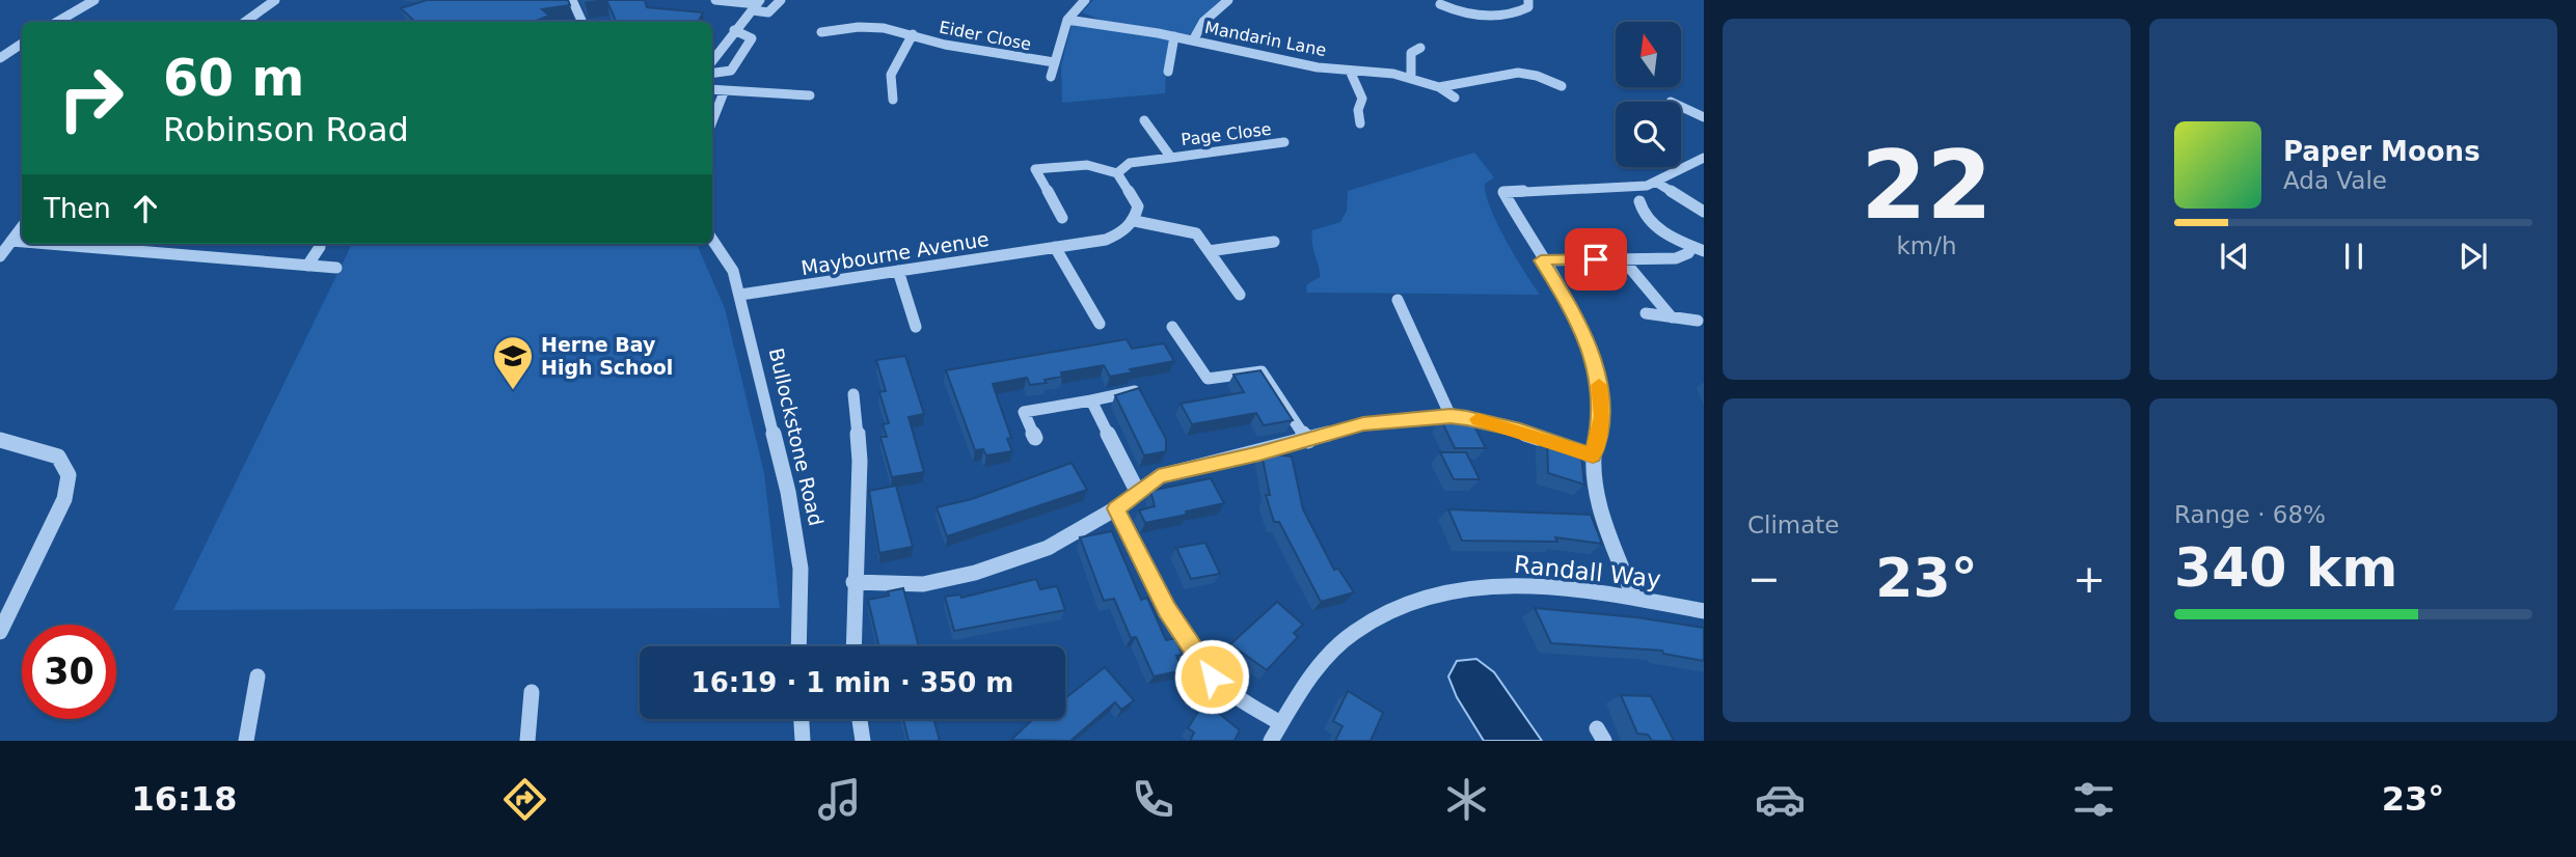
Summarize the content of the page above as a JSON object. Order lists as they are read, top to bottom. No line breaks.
{"streets":{"street":["Eider Close","Mandarin Lane","Page Close","Maybourne Avenue","Bullockstone Road","Randall Way"]},"crossings":[["Maybourne Avenue","Bullockstone Road"]],"places":{"school or university":["Herne Bay High School"]},"north":"top","page":{"tile":[["22","km/h"],"Climate",["Range · 68%","340 km"]],"turn":["60 m","Robinson Road"],"song":["Paper Moons","Ada Vale"],"then":"Then","heat":["−","23°","+"],"limit":"30","trip":"16:19 · 1 min · 350 m","tabs":["16:18","23°"]}}
